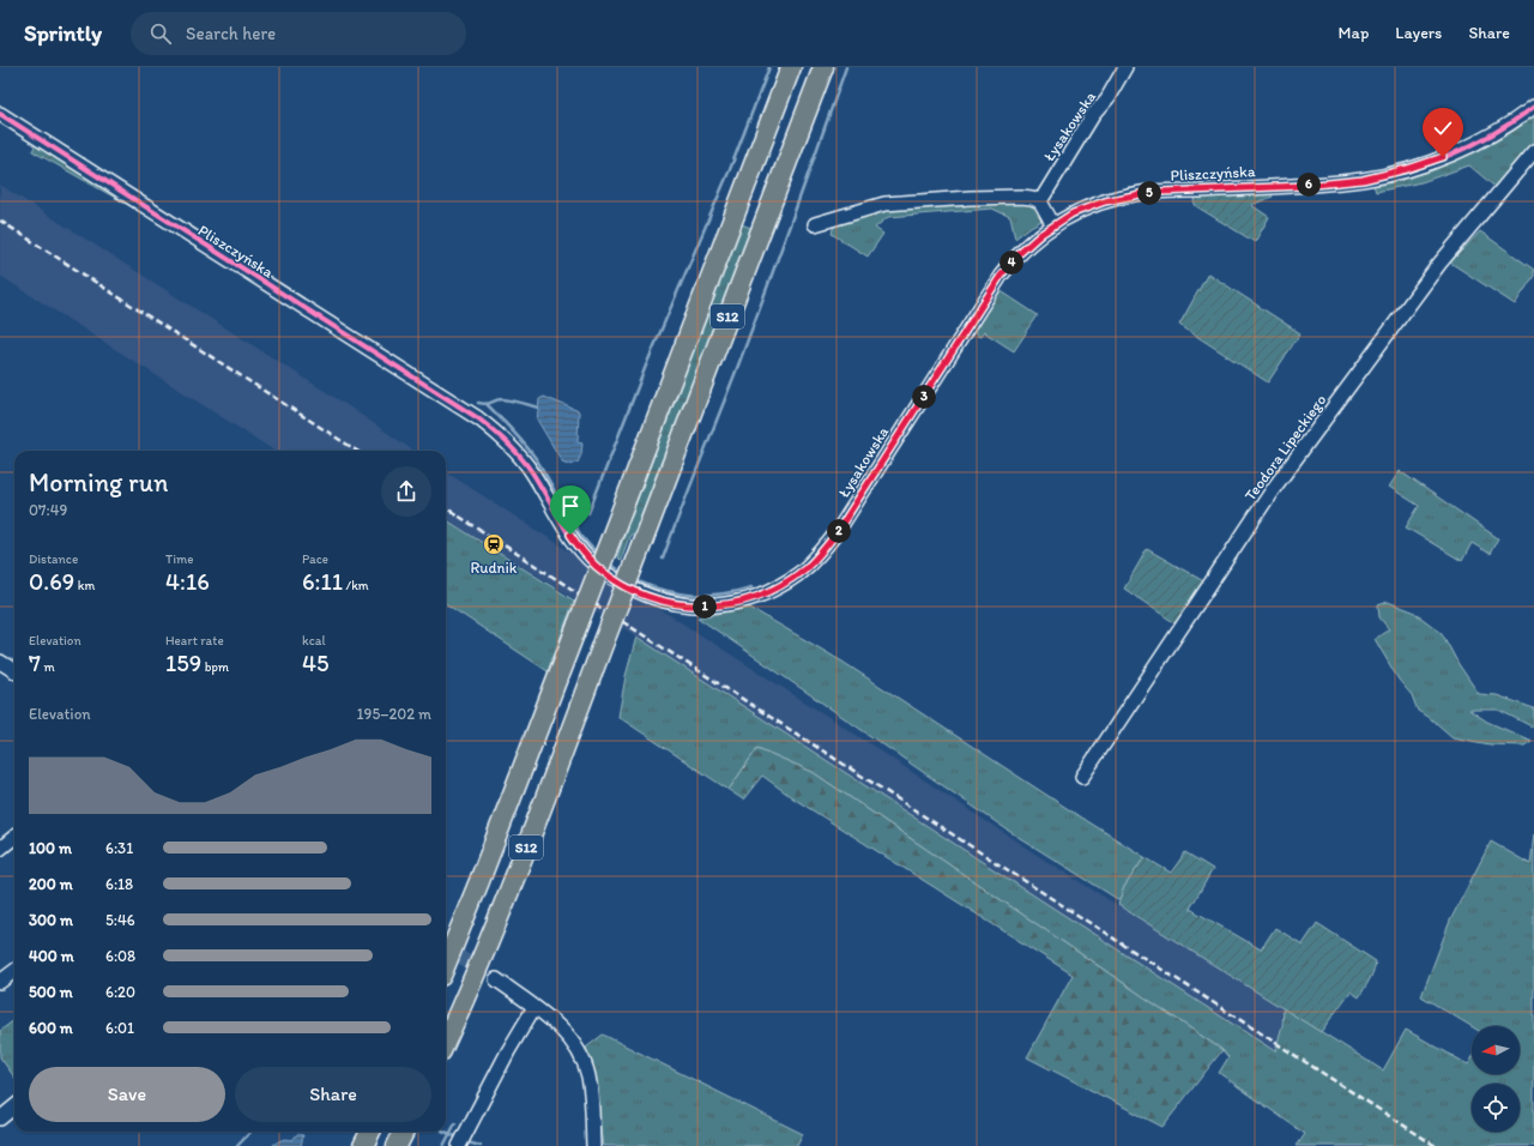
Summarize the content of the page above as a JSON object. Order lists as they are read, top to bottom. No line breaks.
{"streets":{"highway":["S12"],"street":["Łysakowska","Pliszczyńska","Teodora Lipeckiego"]},"crossings":[["Łysakowska","Pliszczyńska"]],"places":{"station":["Rudnik"]},"north":"left","page":{"header":"Sprintly","search":"Search here","nav":["Map","Layers","Share"],"pins":["6","5","4","3","2","1"],"heading":["Morning run","07:49"],"stats":[["Distance","0.69 km"],["Time","4:16"],["Pace","6:11 /km"],["Elevation","7 m"],["Heart rate","159 bpm"],["kcal","45"]],"chart":["Elevation","195–202 m"],"list":[{"name":"100 m","note":"6:31"},{"name":"200 m","note":"6:18"},{"name":"300 m","note":"5:46"},{"name":"400 m","note":"6:08"},{"name":"500 m","note":"6:20"},{"name":"600 m","note":"6:01"}],"buttons":["Save","Share"]}}
